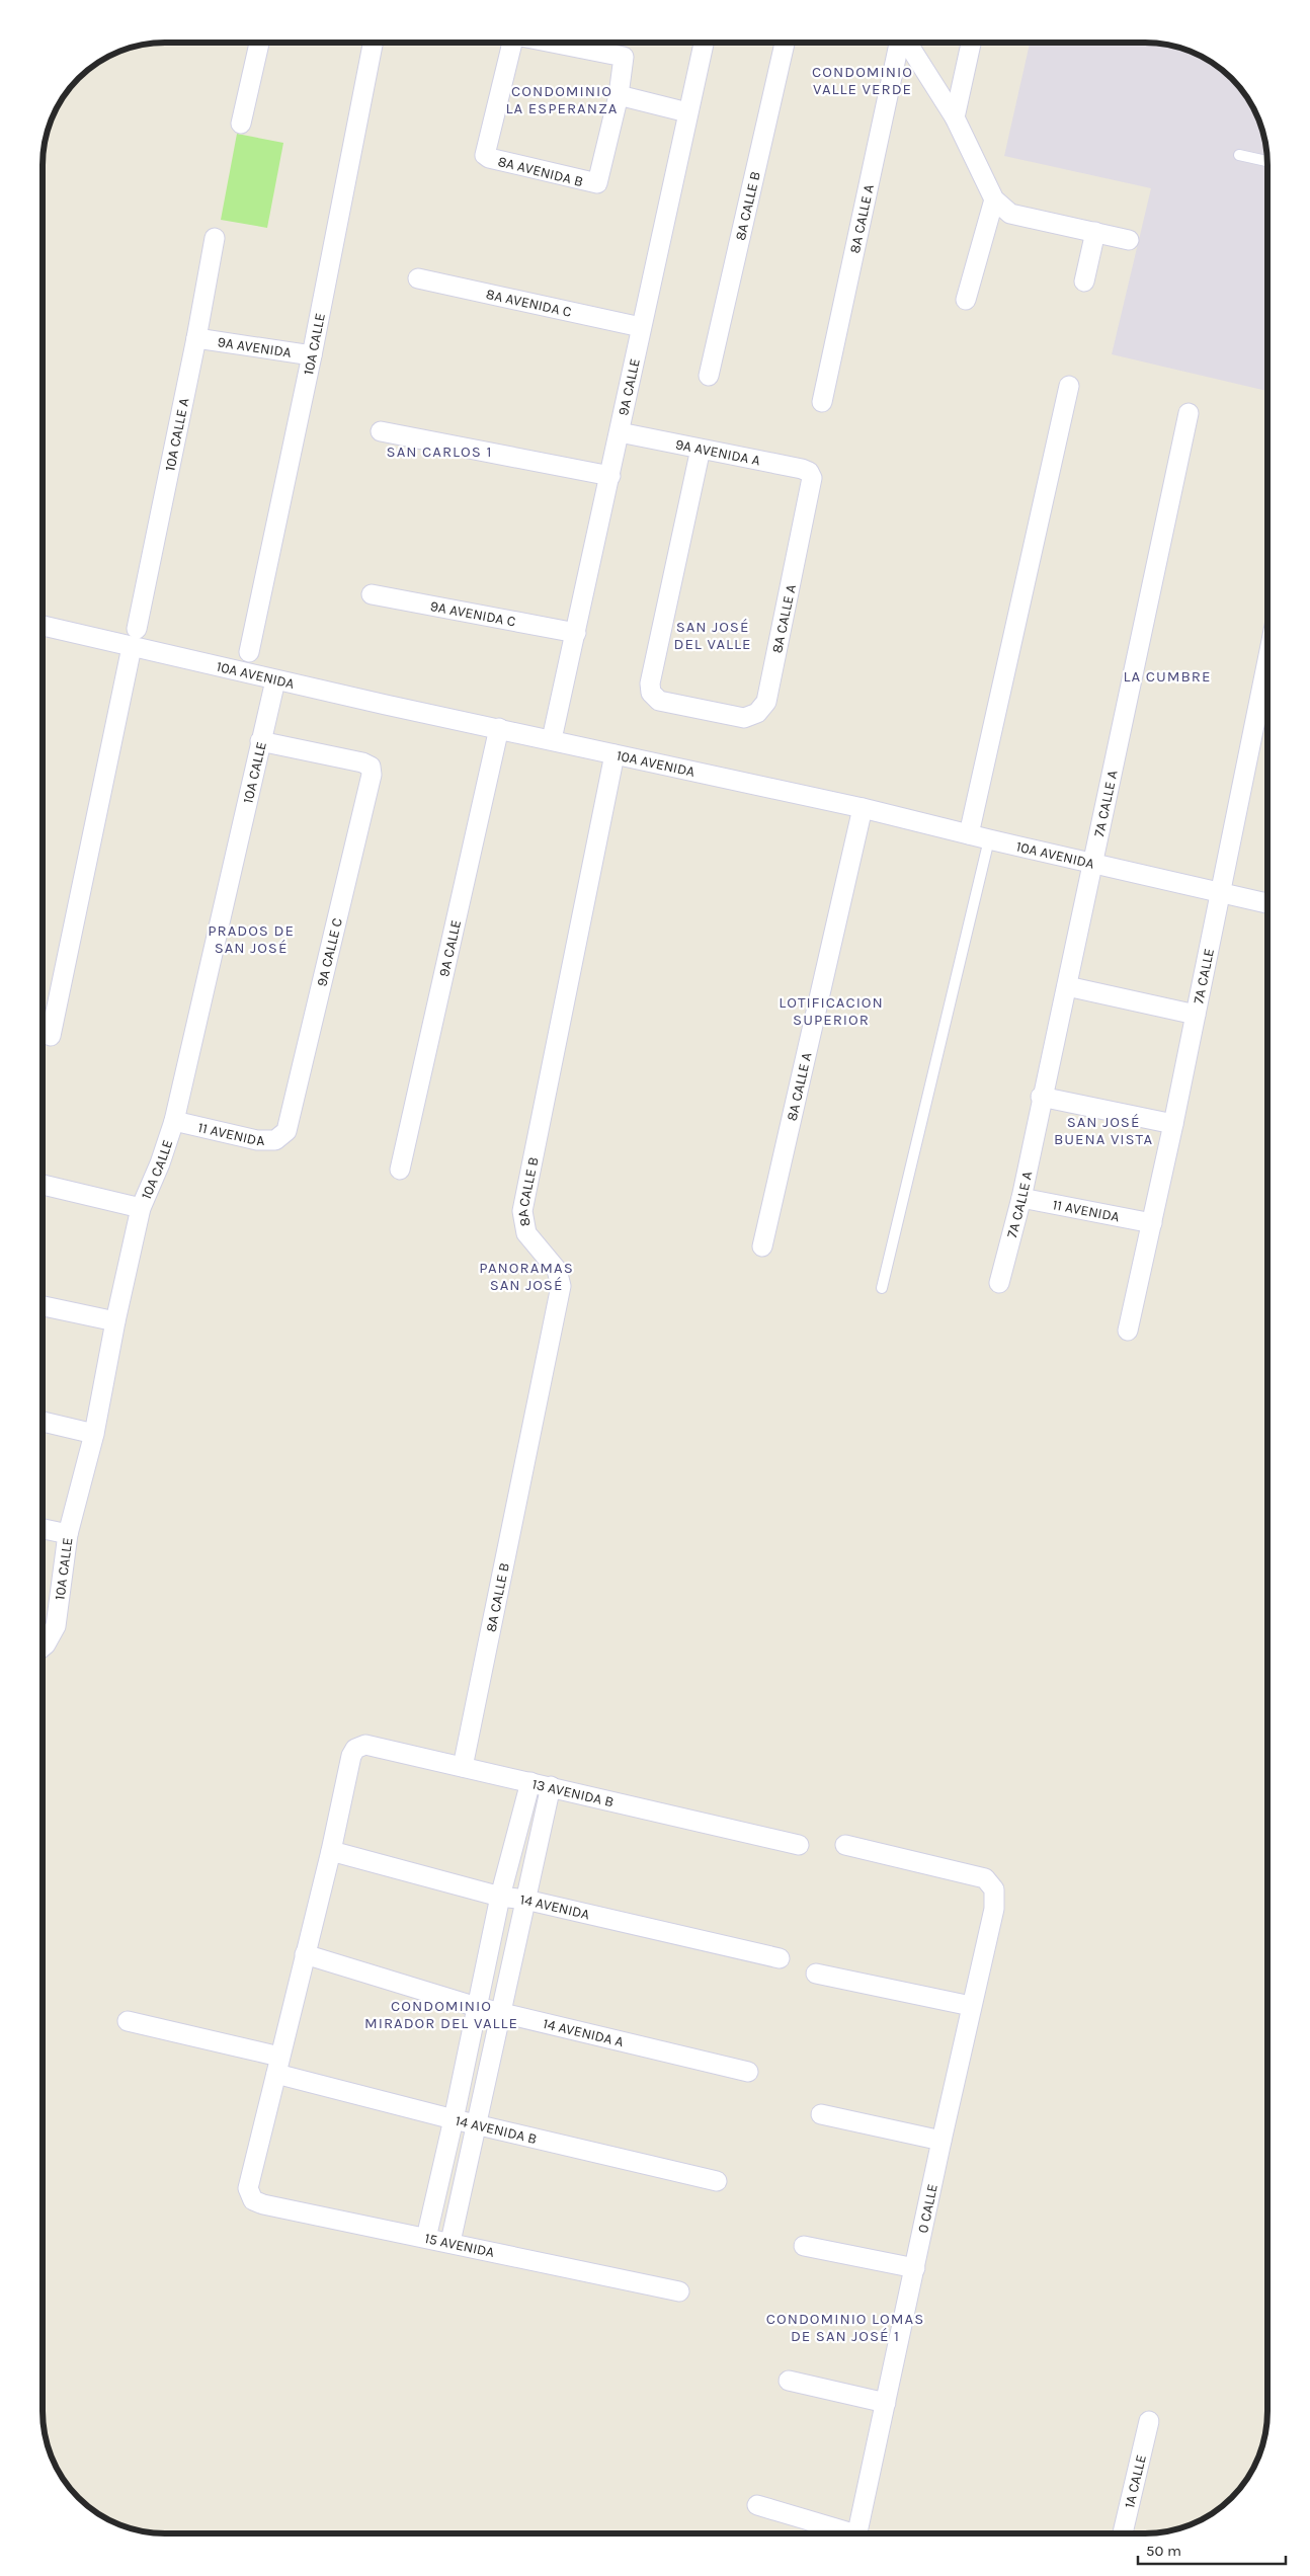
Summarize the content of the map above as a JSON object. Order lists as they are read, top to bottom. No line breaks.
{"streets":{"street":["8A AVENIDA B","8A CALLE B","8A CALLE A","8A AVENIDA C","10A CALLE","9A AVENIDA","9A CALLE","10A CALLE A","9A AVENIDA A","9A AVENIDA C","10A AVENIDA","7A CALLE A","9A CALLE C","7A CALLE","11 AVENIDA","13 AVENIDA B","14 AVENIDA","14 AVENIDA A","14 AVENIDA B","0 CALLE","15 AVENIDA","1A CALLE"]},"crossings":[["8A CALLE B","10A AVENIDA"],["8A CALLE B","13 AVENIDA B"],["8A CALLE A","9A AVENIDA A"],["8A CALLE A","10A AVENIDA"],["8A AVENIDA C","9A CALLE"],["10A CALLE","9A AVENIDA"],["10A CALLE","10A AVENIDA"],["10A CALLE","9A CALLE C"],["10A CALLE","11 AVENIDA"],["9A AVENIDA","10A CALLE A"],["9A CALLE","9A AVENIDA A"],["9A CALLE","9A AVENIDA C"],["9A CALLE","10A AVENIDA"],["10A CALLE A","10A AVENIDA"],["10A AVENIDA","7A CALLE A"],["10A AVENIDA","7A CALLE"],["7A CALLE A","11 AVENIDA"],["9A CALLE C","11 AVENIDA"],["7A CALLE","11 AVENIDA"],["13 AVENIDA B","14 AVENIDA"],["14 AVENIDA B","15 AVENIDA"]],"districts":["CONDOMINIO VALLE VERDE","CONDOMINIO LA ESPERANZA","SAN CARLOS 1","SAN JOSÉ DEL VALLE","LA CUMBRE","PRADOS DE SAN JOSÉ","LOTIFICACION SUPERIOR","SAN JOSÉ BUENA VISTA","PANORAMAS SAN JOSÉ","CONDOMINIO MIRADOR DEL VALLE","CONDOMINIO LOMAS DE SAN JOSÉ 1"],"scale_bar":"50 m"}
